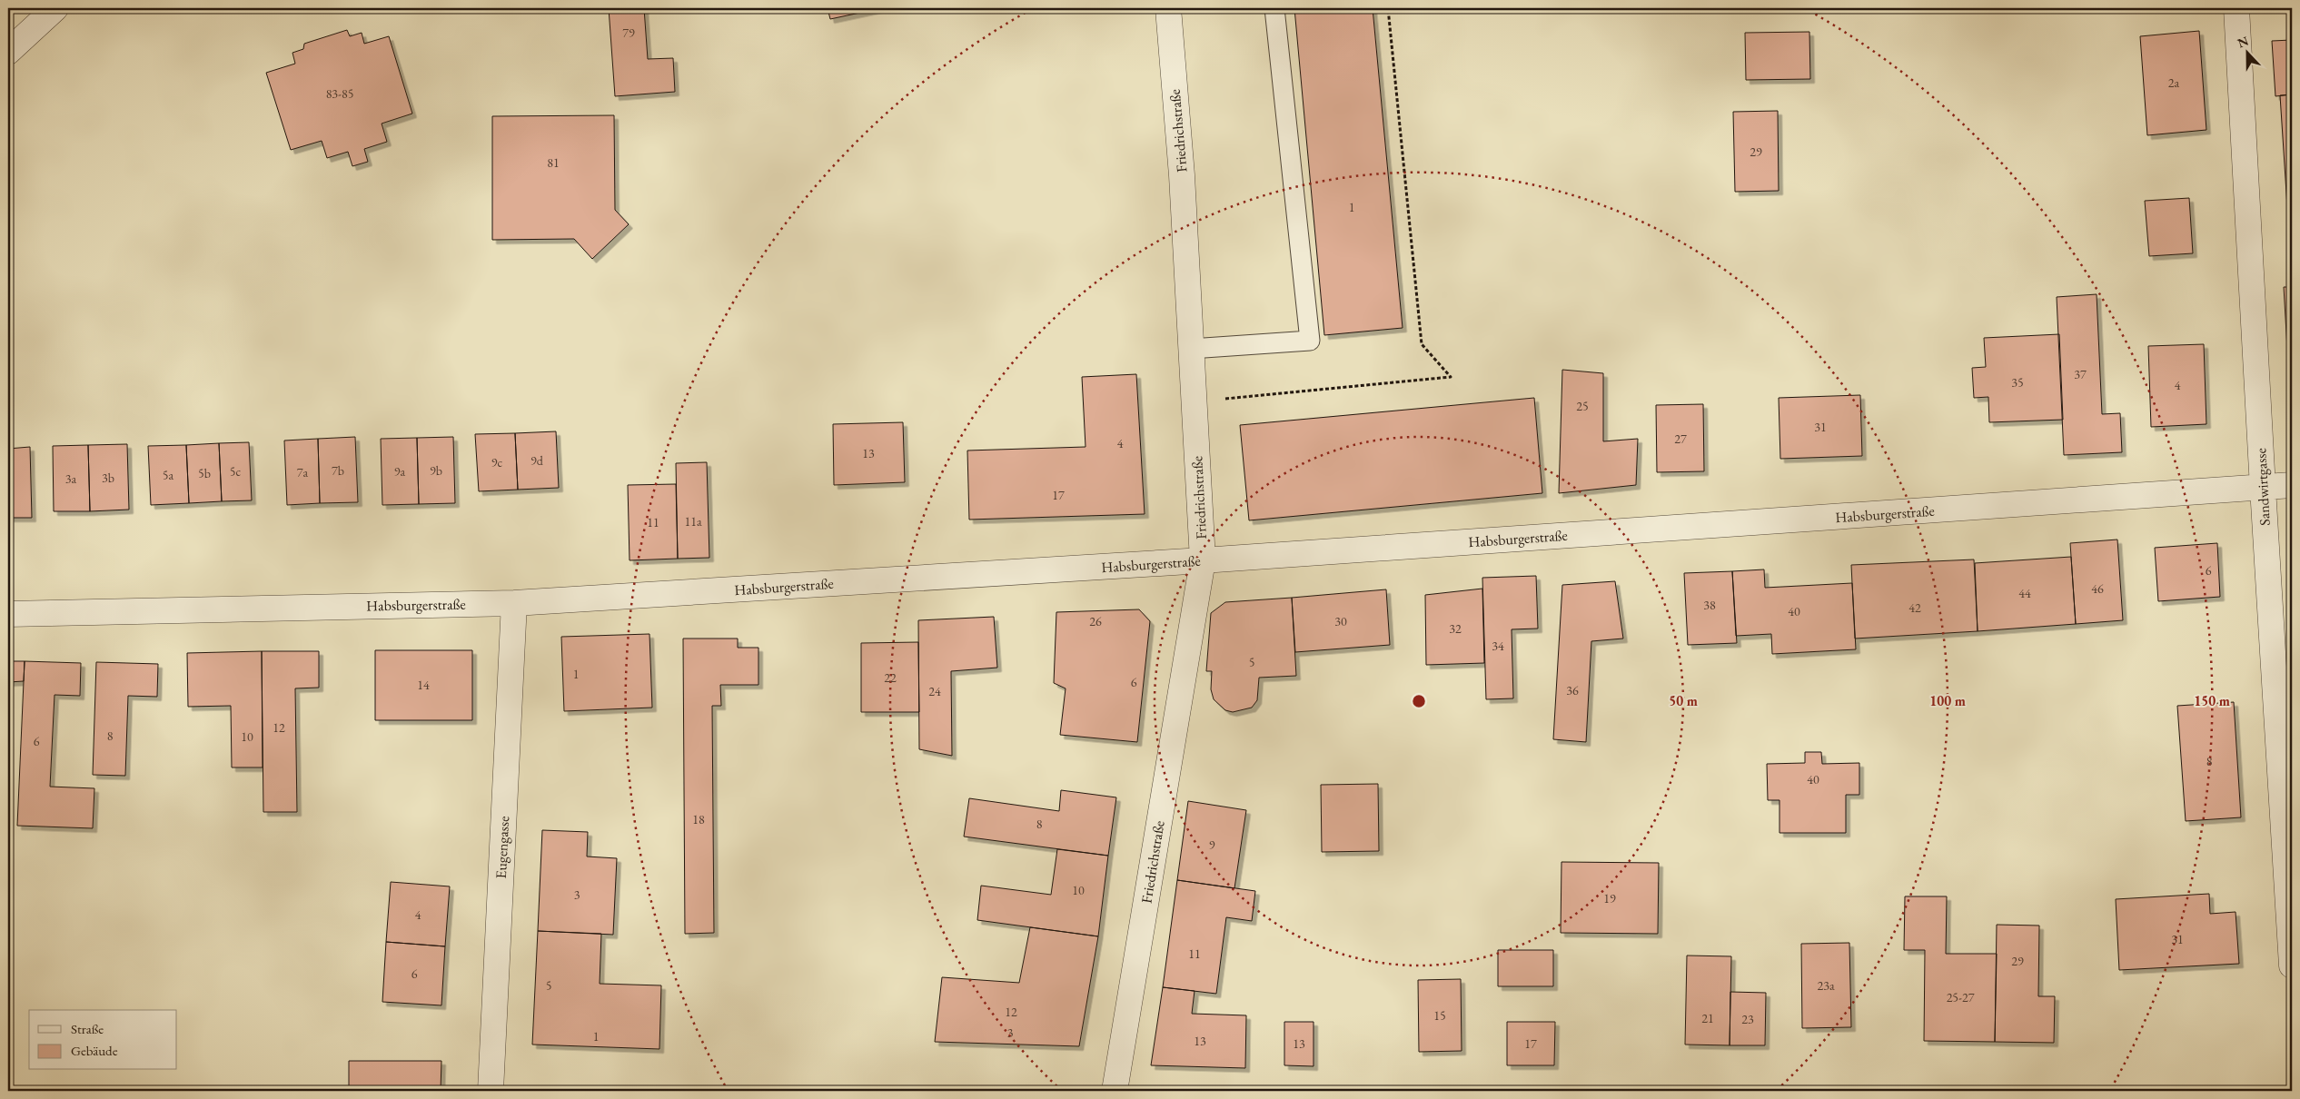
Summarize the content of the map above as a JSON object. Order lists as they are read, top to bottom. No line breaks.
{"streets":{"street":["Friedrichstraße","Sandwirtgasse","Habsburgerstraße","Eugengasse"]},"crossings":[["Friedrichstraße","Habsburgerstraße"],["Sandwirtgasse","Habsburgerstraße"],["Habsburgerstraße","Eugengasse"]],"house_numbers":["79","2a","83-85","29","81","1","37","35","4","25","31","27","4","13","9d","9c","7b","9b","5c","9a","7a","5b","5a","3b","3a","17","11a","11","6","46","44","38","42","40","26","30","32","34","5","1","22","6","14","36","24","12","8","10","6","8","40","18","8","9","10","3","19","4","31","11","29","6","5","23a","25-27","12","15","21","23","3","1","13","13","17"],"legend":["Straße","Gebäude"],"north":"top","rings":["50 m","100 m","150 m"]}
